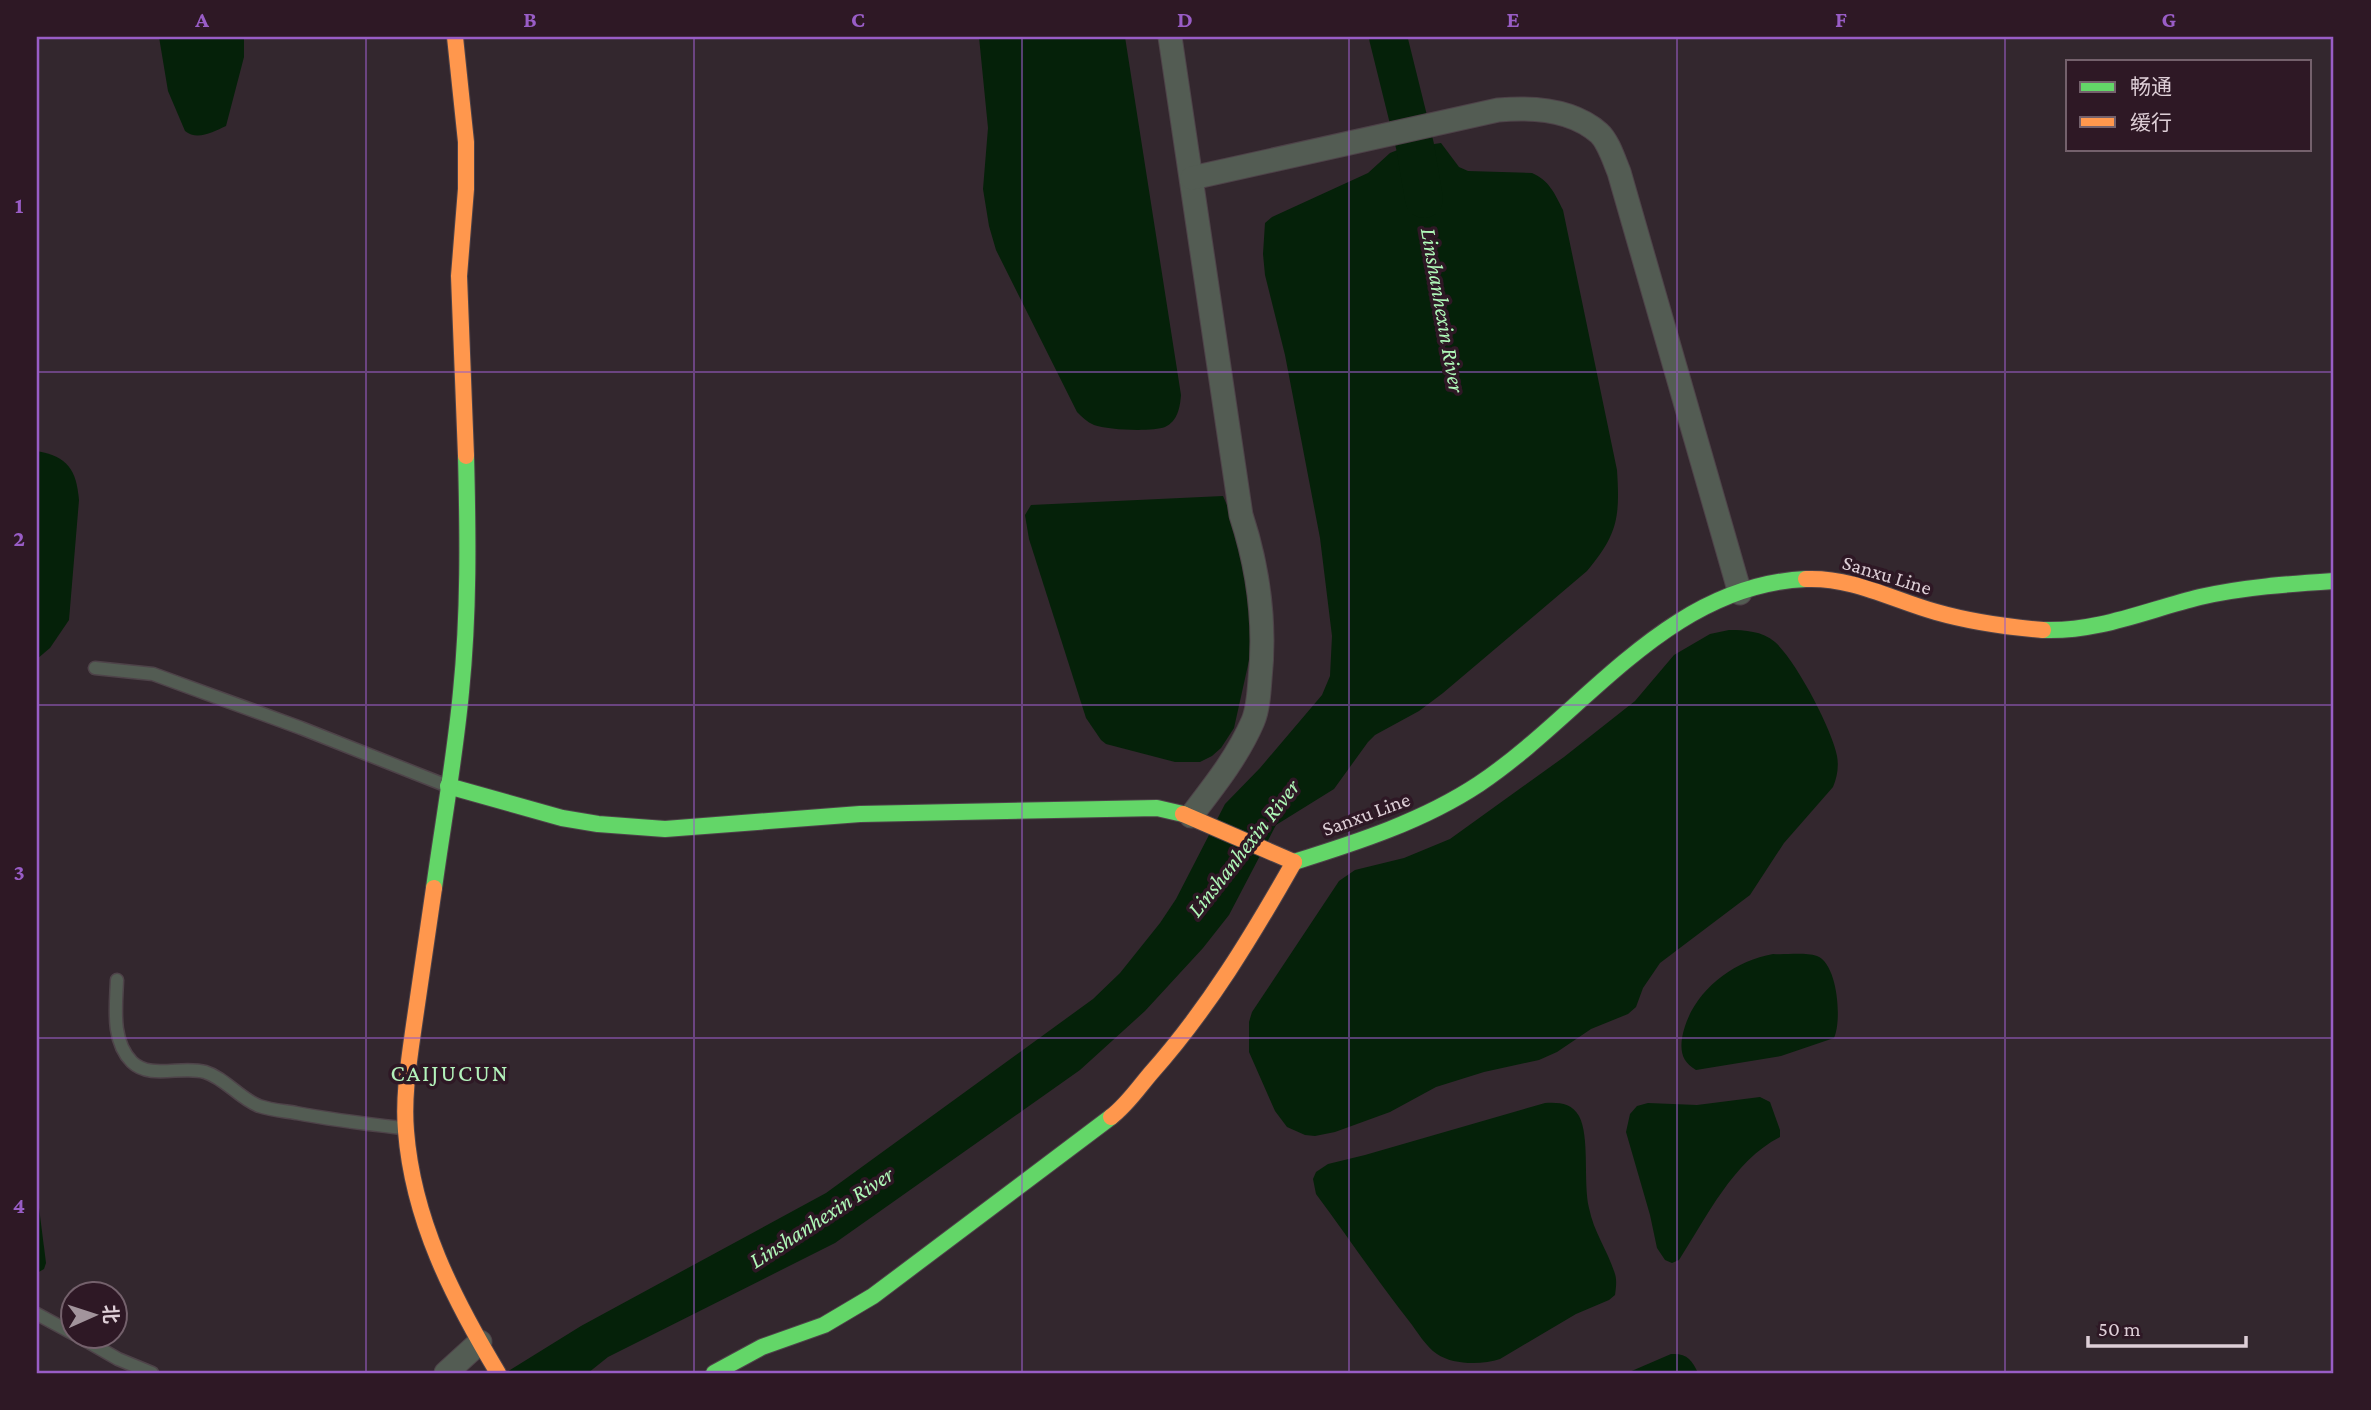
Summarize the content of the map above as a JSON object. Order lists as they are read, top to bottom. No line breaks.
{"streets":{"street":["Sanxu Line"]},"districts":["CAIJUCUN"],"water":["Linshanhexin River"],"legend":["畅通","缓行"],"scale_bar":"50 m","north":"right","grid":{"columns":["A","B","C","D","E","F","G"],"rows":["1","2","3","4"]}}
